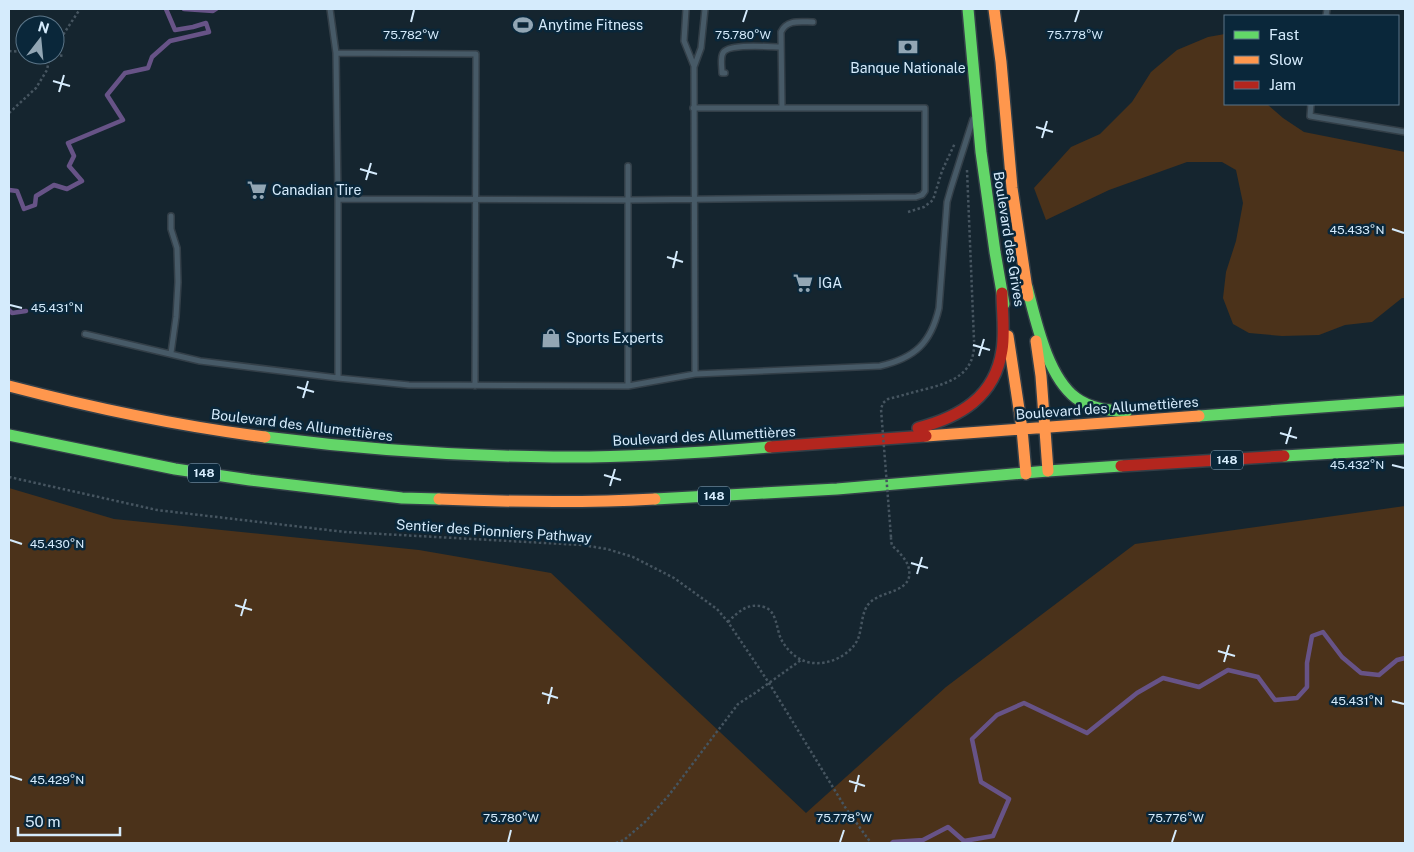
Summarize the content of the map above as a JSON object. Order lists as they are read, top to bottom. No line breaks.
{"streets":{"main road":["Boulevard des Grives","Boulevard des Allumettières","148"],"path":["Sentier des Pionniers Pathway"]},"crossings":[["Boulevard des Grives","Boulevard des Allumettières"],["Boulevard des Grives","148"]],"places":{"sports":["Anytime Fitness"],"bank":["Banque Nationale"],"supermarket":["Canadian Tire","IGA"],"shop":["Sports Experts"]},"legend":["Fast","Slow","Jam"],"scale_bar":"50 m","north":"top","coordinates":["75.782°W","75.780°W","75.778°W","45.433°N","45.431°N","45.432°N","45.430°N","45.429°N","75.776°W"]}
